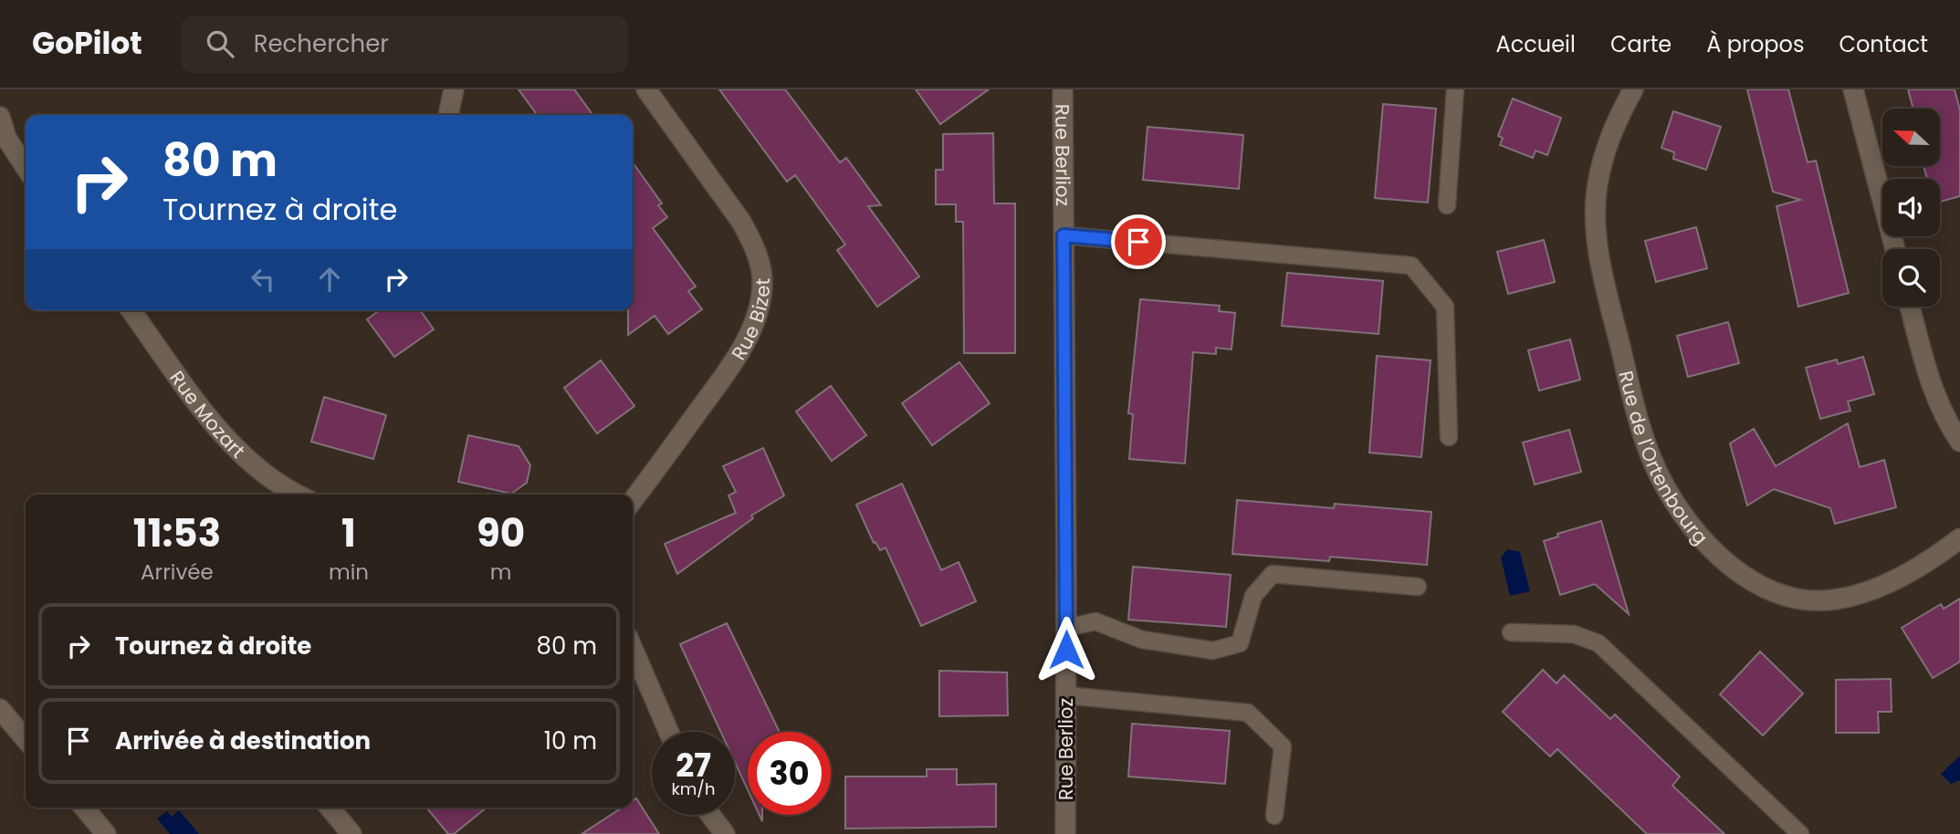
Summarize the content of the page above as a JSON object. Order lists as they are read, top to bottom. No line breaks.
{"streets":{"street":["Rue Berlioz","Rue Bizet","Rue Mozart","Rue de l'Ortenbourg"]},"north":"left","page":{"header":"GoPilot","search":"Rechercher","nav":["Accueil","Carte","À propos","Contact"],"turn":["80 m","Tournez à droite"],"eta":["11:53","Arrivée","1","min","90","m"],"list":[{"name":"Tournez à droite","value":"80 m"},{"name":"Arrivée à destination","value":"10 m"}],"speed":"27 km/h","limit":"30"}}
